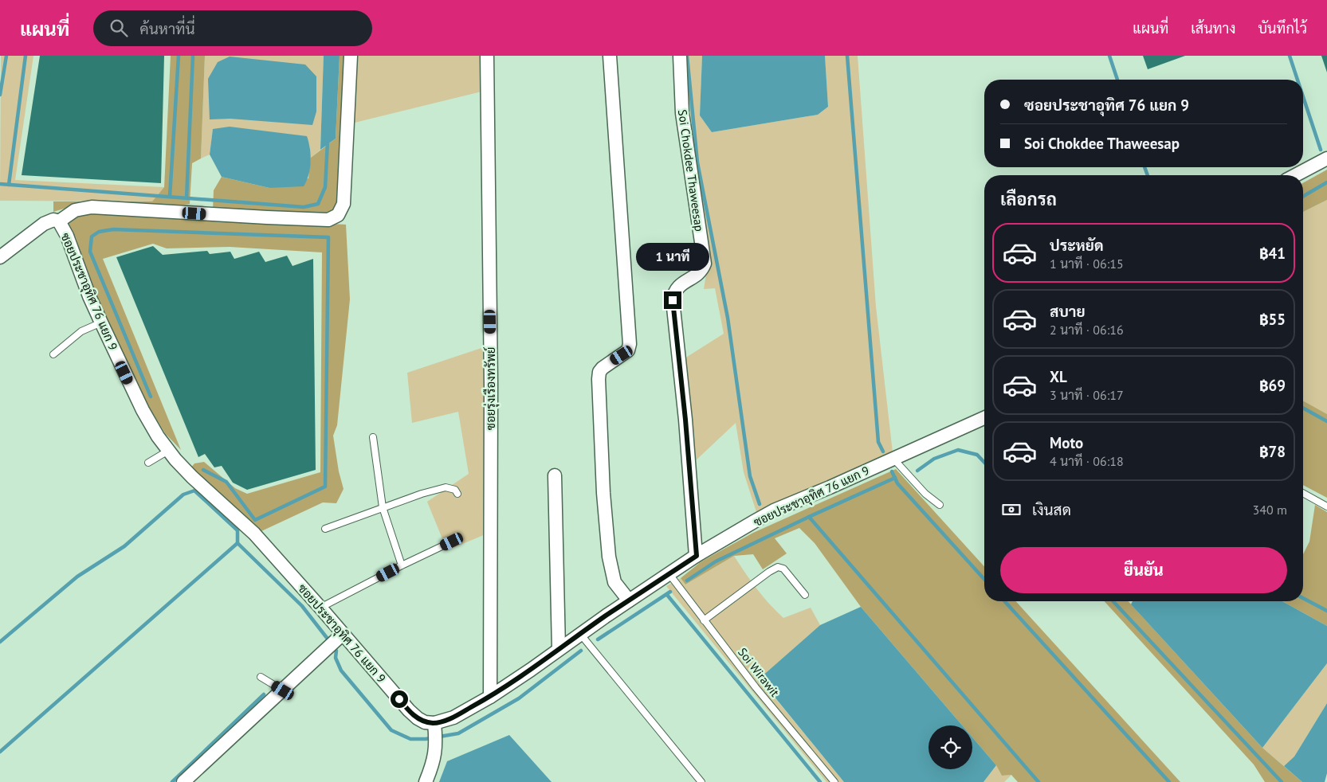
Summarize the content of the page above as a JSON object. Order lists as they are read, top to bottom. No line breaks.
{"streets":{"street":["Soi Chokdee Thaweesap","ซอยประชาอุทิศ 76 แยก 9","ซอยรุ่งเรืองทรัพย์"],"lane":["Soi Wirawit"]},"crossings":[["Soi Chokdee Thaweesap","ซอยประชาอุทิศ 76 แยก 9"],["ซอยประชาอุทิศ 76 แยก 9","ซอยรุ่งเรืองทรัพย์"],["ซอยประชาอุทิศ 76 แยก 9","Soi Wirawit"]],"page":{"header":"แผนที่","search":"ค้นหาที่นี่","nav":["แผนที่","เส้นทาง","บันทึกไว้"],"banner":["ซอยประชาอุทิศ 76 แยก 9","Soi Chokdee Thaweesap"],"heading":"เลือกรถ","list":[{"name":"ประหยัด","note":"1 นาที · 06:15","value":"฿41"},{"name":"สบาย","note":"2 นาที · 06:16","value":"฿55"},{"name":"XL","note":"3 นาที · 06:17","value":"฿69"},{"name":"Moto","note":"4 นาที · 06:18","value":"฿78"}],"bubble":"1 นาที","pay":["เงินสด","340 m"],"buttons":"ยืนยัน"}}
